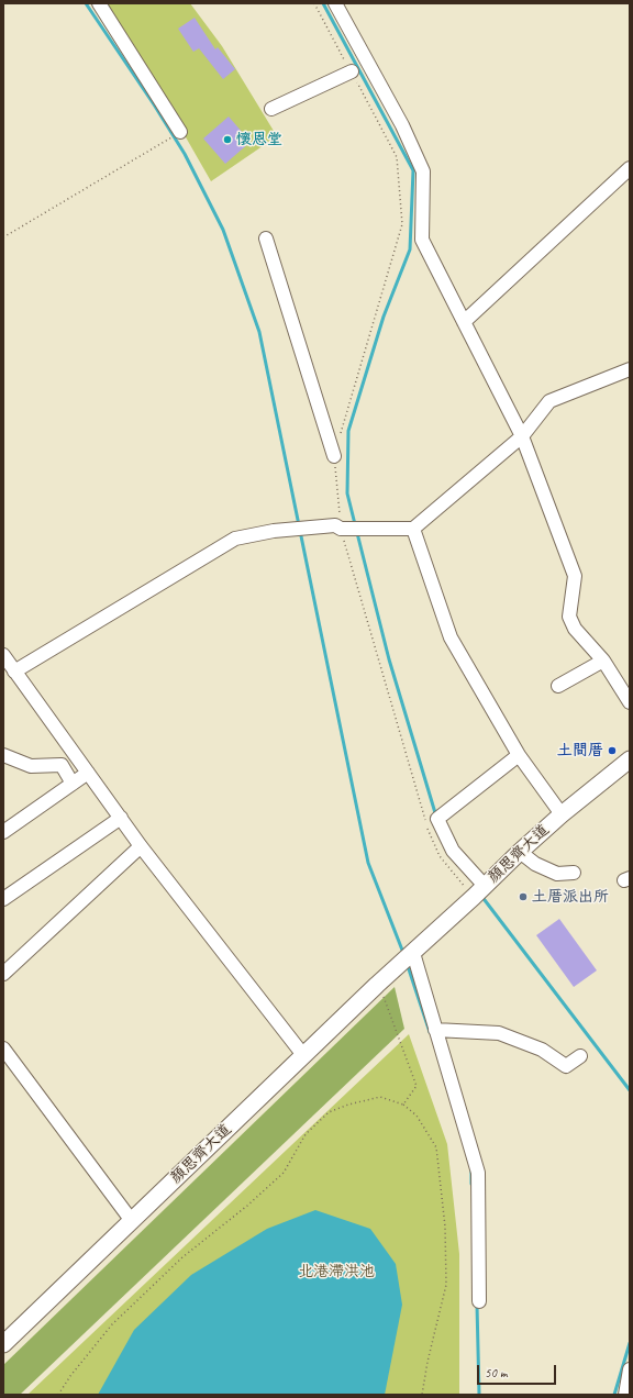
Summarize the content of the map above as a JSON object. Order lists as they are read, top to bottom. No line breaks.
{"streets":{"main road":["顏思齊大道"]},"parks":["北港滯洪池"],"places":["懷恩堂","土間厝","土厝派出所"],"scale_bar":"50 m"}
